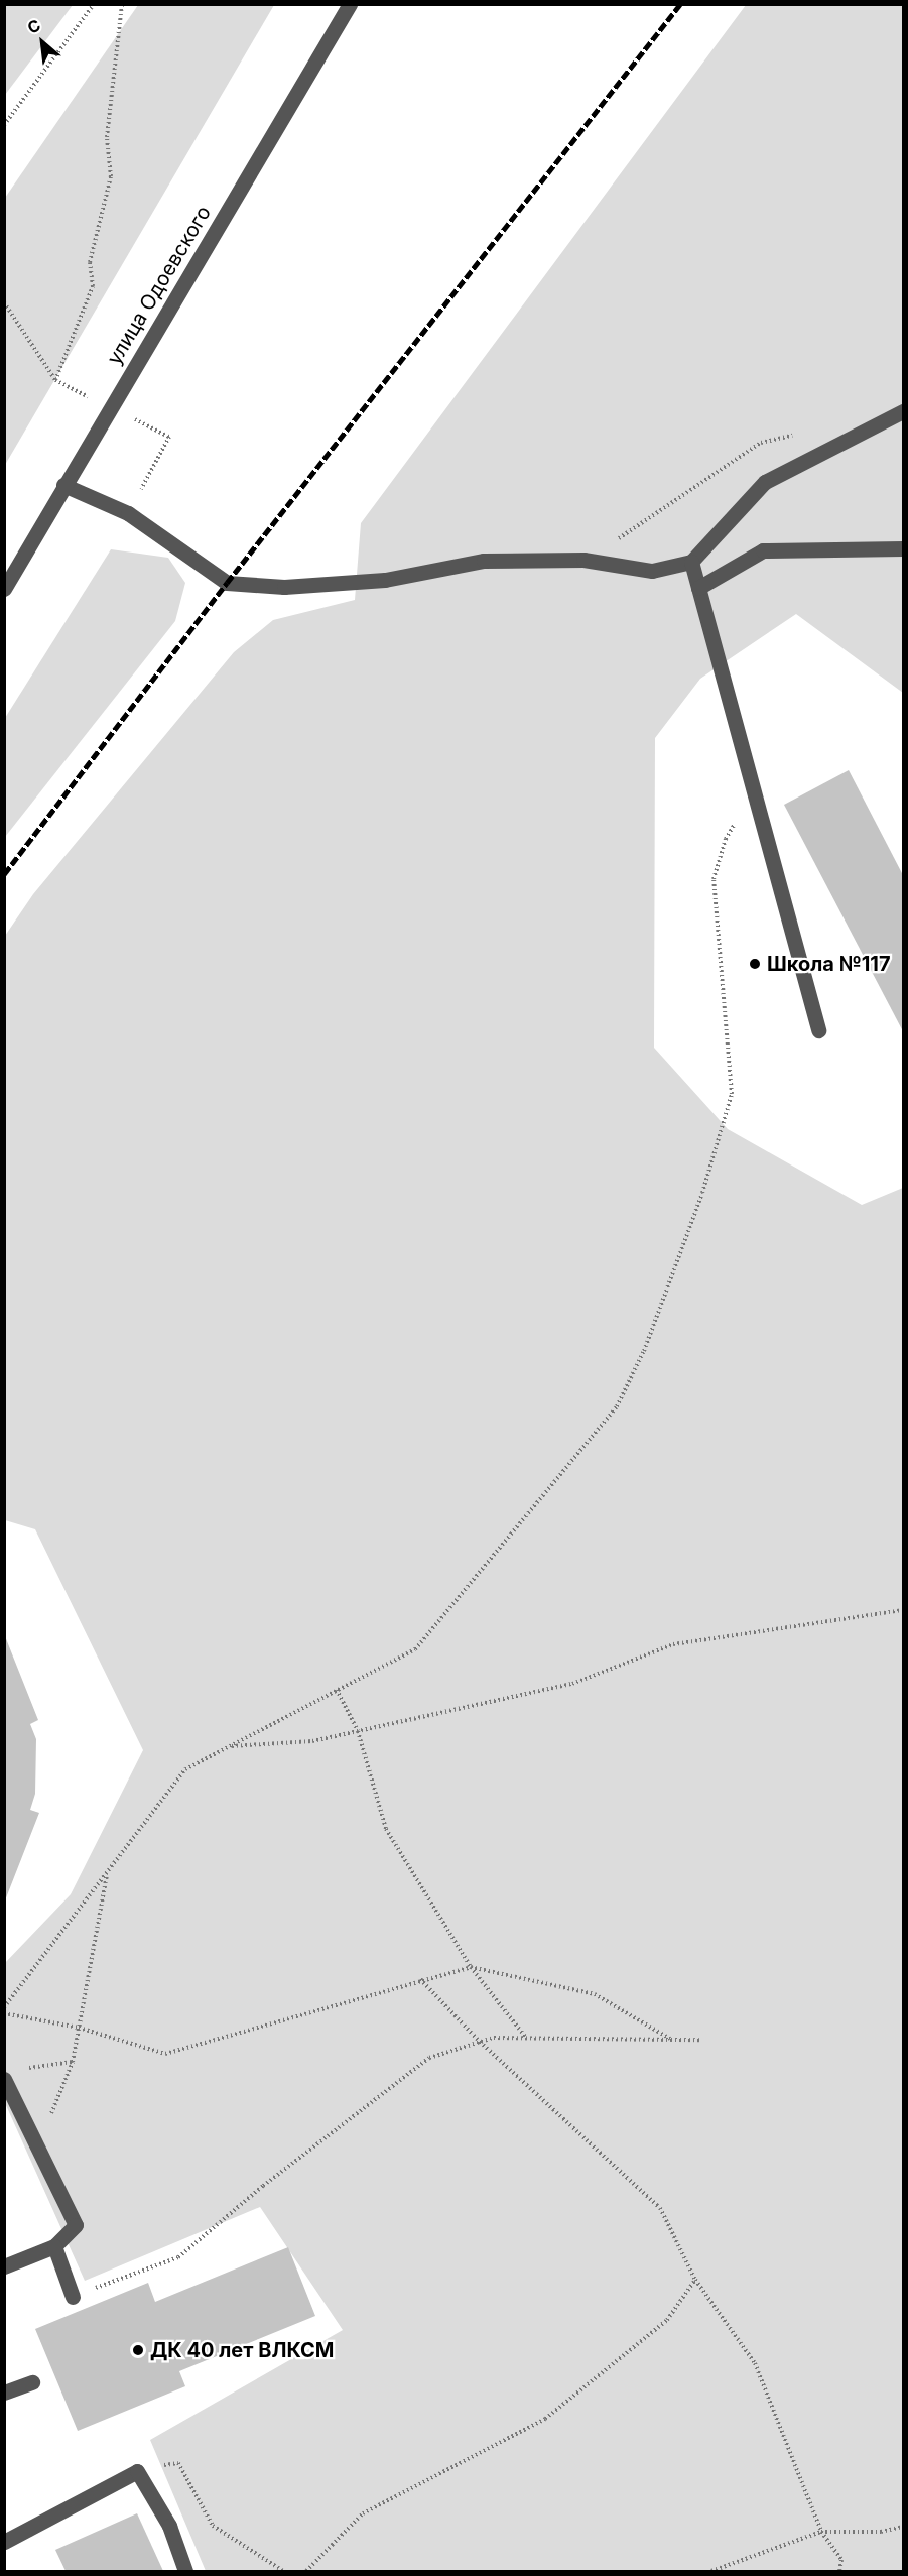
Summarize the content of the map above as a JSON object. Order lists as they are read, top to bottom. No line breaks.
{"streets":{"street":["улица Одоевского"]},"places":["Школа №117","ДК 40 лет ВЛКСМ"],"north":"top left"}
